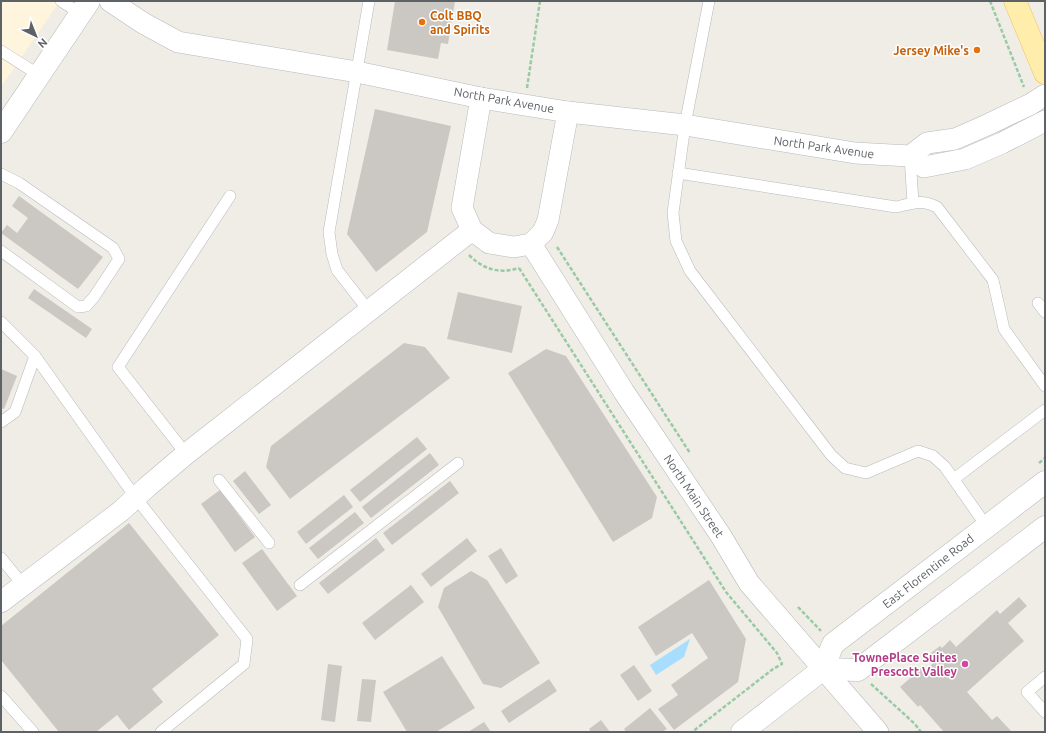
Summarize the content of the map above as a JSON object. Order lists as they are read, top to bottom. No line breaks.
{"streets":{"street":["North Park Avenue","North Main Street","East Florentine Road"]},"crossings":[["North Main Street","East Florentine Road"]],"places":["Colt BBQ and Spirits","Jersey Mike's","TownePlace Suites Prescott Valley"],"north":"bottom right"}
